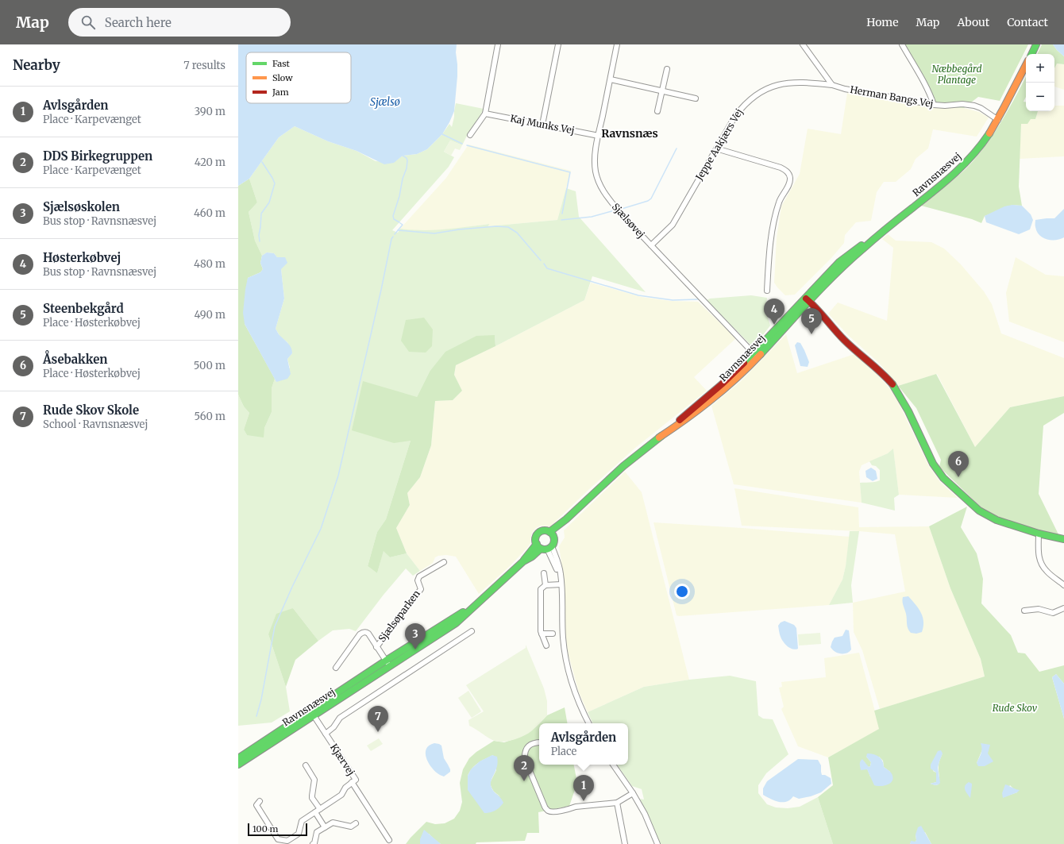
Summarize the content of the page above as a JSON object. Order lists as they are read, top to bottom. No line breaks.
{"streets":{"main road":["Ravnsnæsvej"],"street":["Herman Bangs Vej","Kaj Munks Vej","Jeppe Aakjærs Vej","Sjælsøvej","Sjælsøparken","Kjærvej"]},"crossings":[["Herman Bangs Vej","Jeppe Aakjærs Vej"],["Herman Bangs Vej","Ravnsnæsvej"],["Kaj Munks Vej","Sjælsøvej"],["Jeppe Aakjærs Vej","Sjælsøvej"],["Ravnsnæsvej","Sjælsøvej"],["Ravnsnæsvej","Kjærvej"]],"districts":["Ravnsnæs"],"water":["Sjælsø"],"parks":["Næbbegård Plantage","Rude Skov"],"legend":["Fast","Slow","Jam"],"scale_bar":"100 m","page":{"header":"Map","search":"Search here","nav":["Home","Map","About","Contact"],"heading":["Nearby","7 results"],"map_buttons":["+","−"],"list":[{"mark":"1","name":"Avlsgården","note":"Place · Karpevænget","value":"390 m"},{"mark":"2","name":"DDS Birkegruppen","note":"Place · Karpevænget","value":"420 m"},{"mark":"3","name":"Sjælsøskolen","note":"Bus stop · Ravnsnæsvej","value":"460 m"},{"mark":"4","name":"Høsterkøbvej","note":"Bus stop · Ravnsnæsvej","value":"480 m"},{"mark":"5","name":"Steenbekgård","note":"Place · Høsterkøbvej","value":"490 m"},{"mark":"6","name":"Åsebakken","note":"Place · Høsterkøbvej","value":"500 m"},{"mark":"7","name":"Rude Skov Skole","note":"School · Ravnsnæsvej","value":"560 m"}],"pins":["4","5","6","3","7","2","1"],"popup":["Avlsgården","Place"],"scale":"100 m"}}
